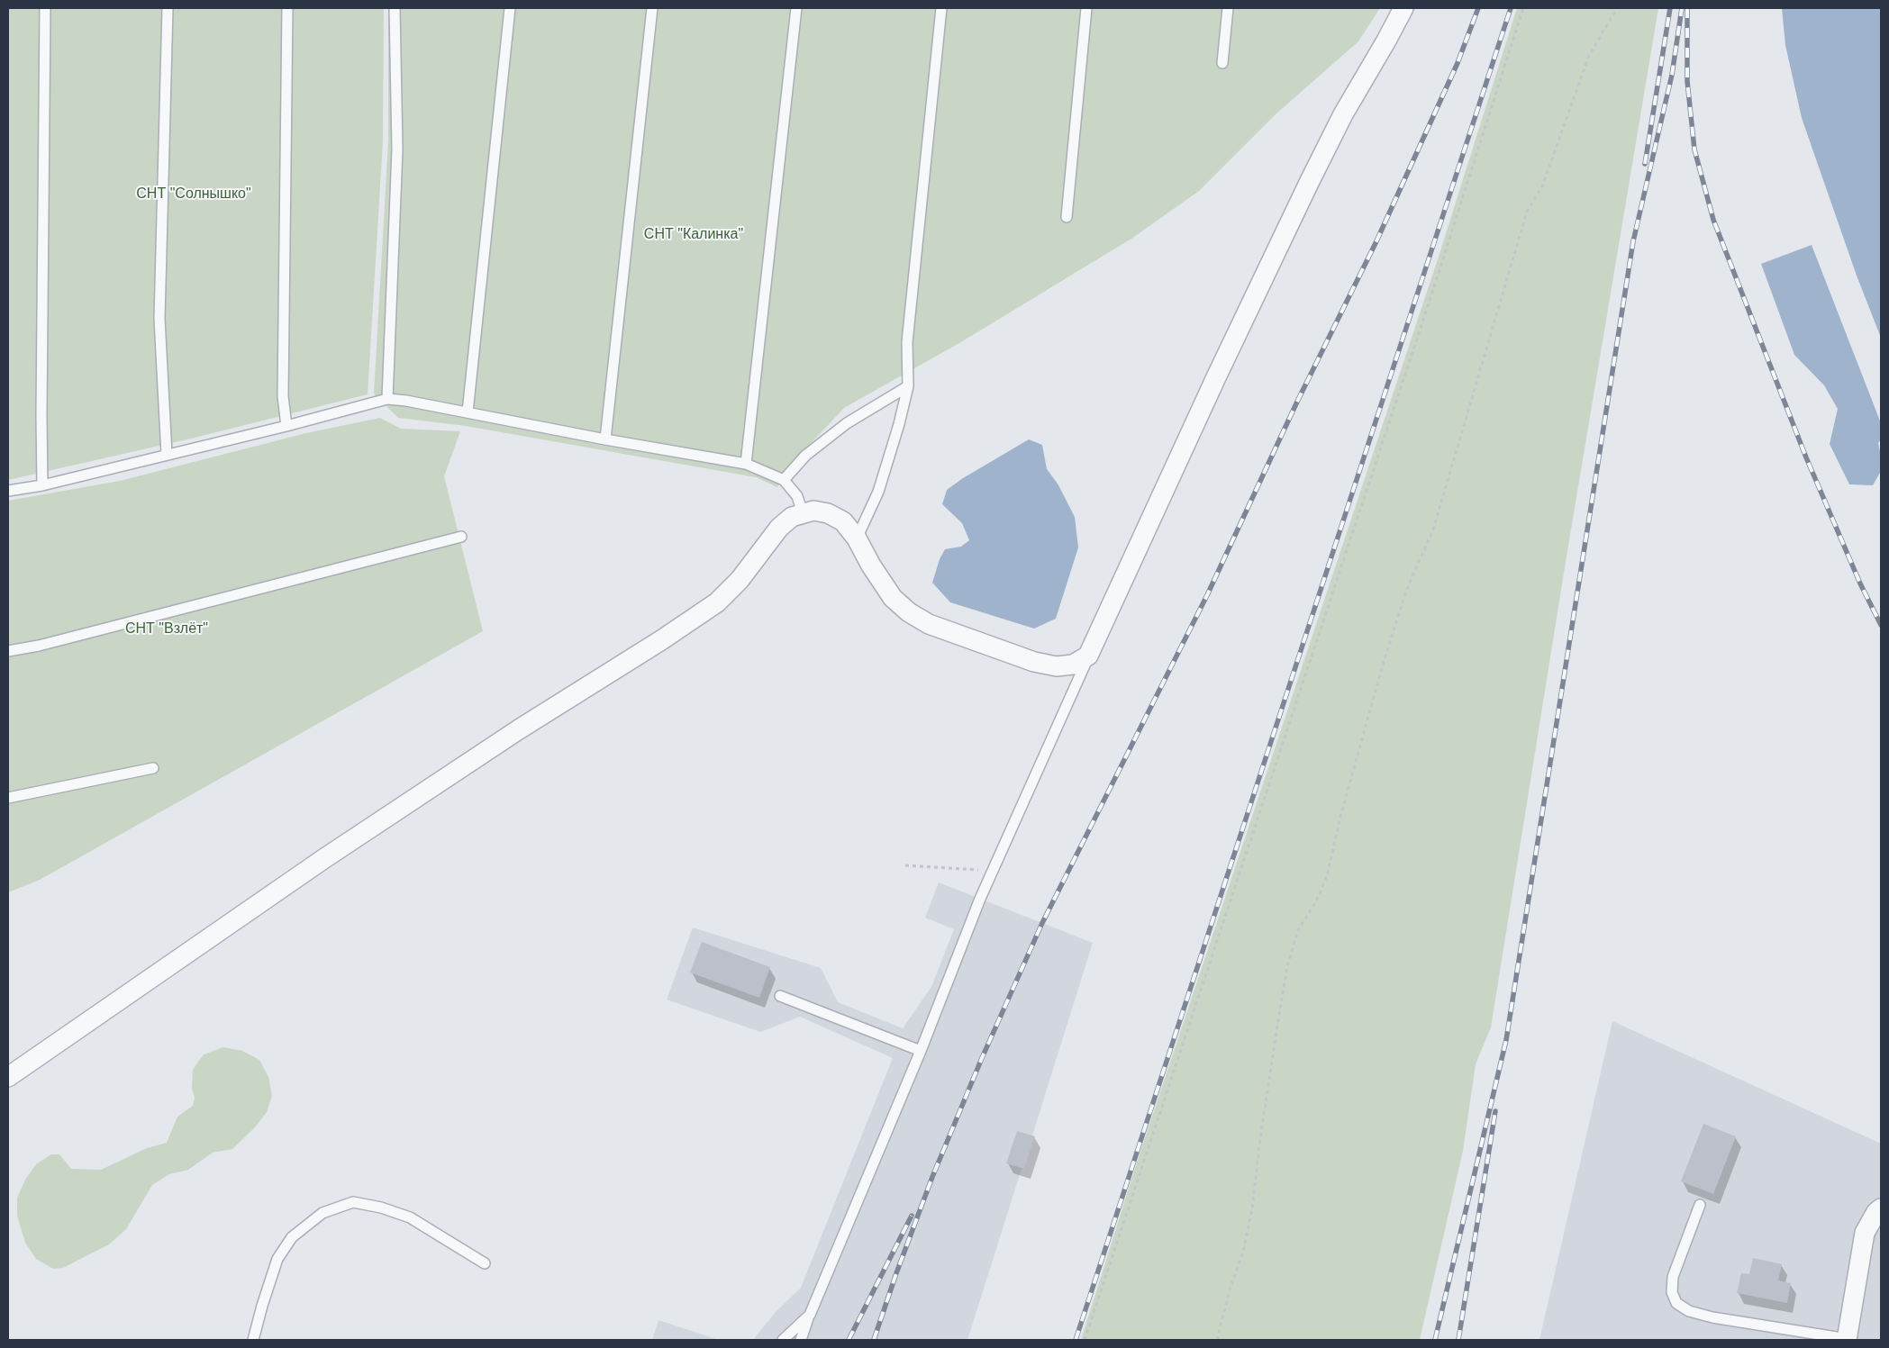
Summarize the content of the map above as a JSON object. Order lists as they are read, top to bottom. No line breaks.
{"parks":["СНТ \"Солнышко\"","СНТ \"Калинка\"","СНТ \"Взлёт\""]}
